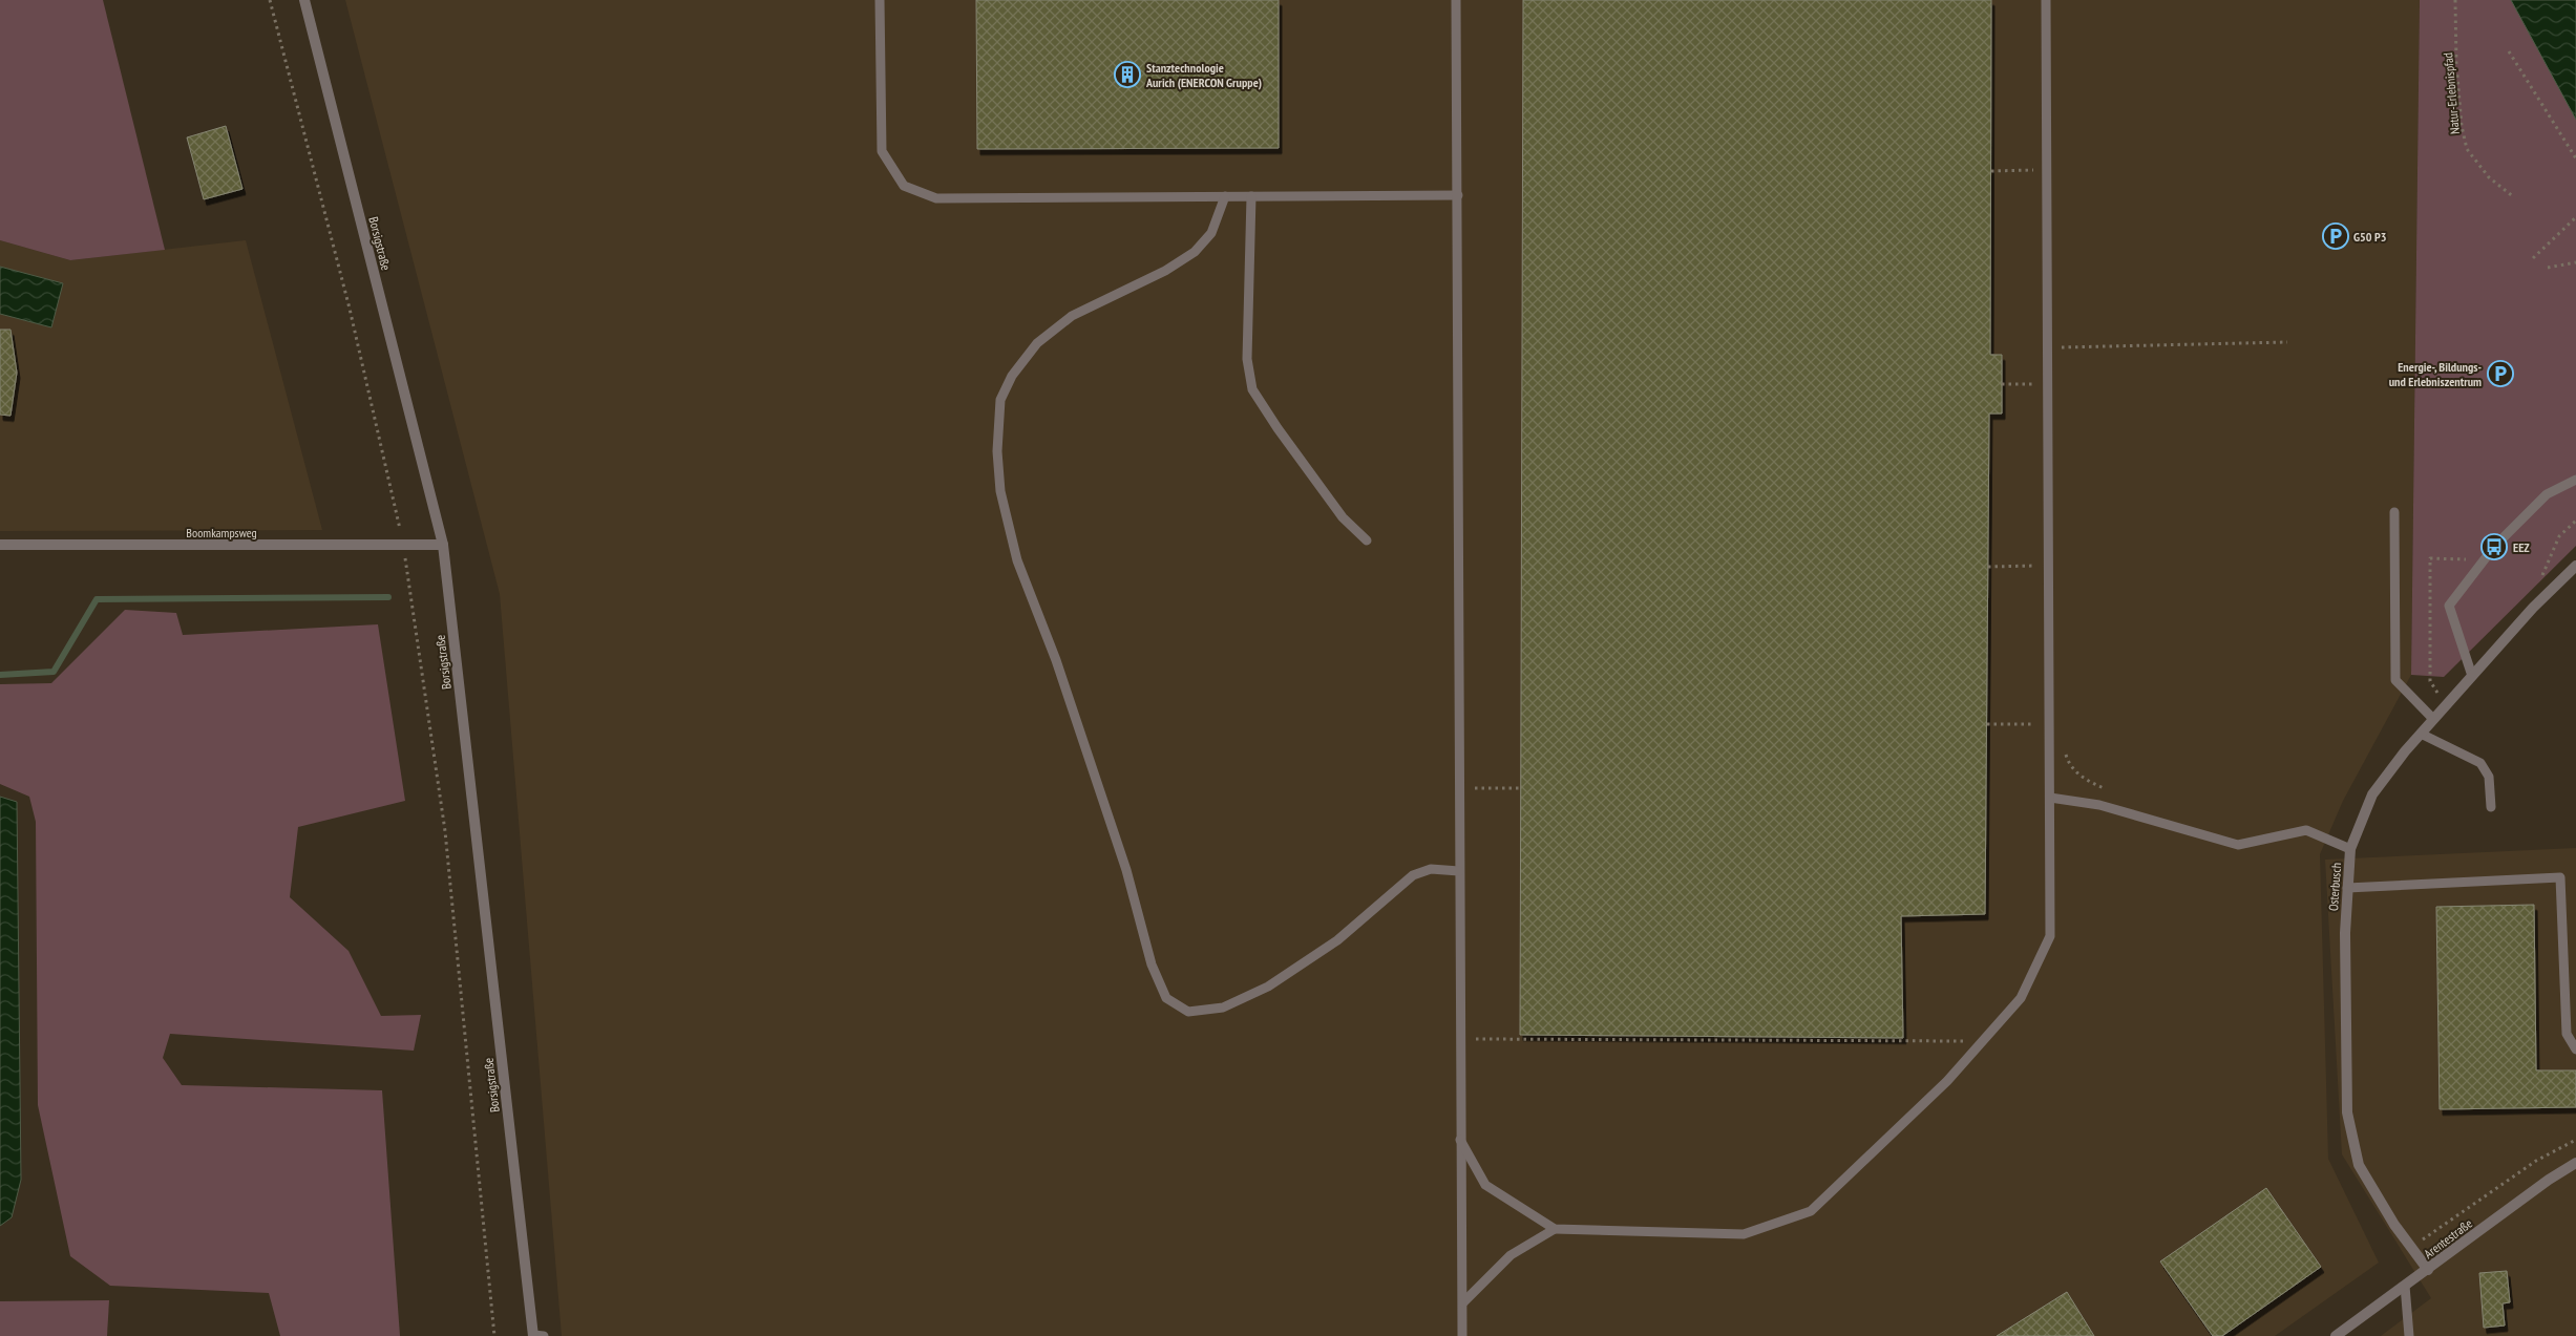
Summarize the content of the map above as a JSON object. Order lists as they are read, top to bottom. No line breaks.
{"streets":{"street":["Borsigstraße","Boomkampsweg","Osterbusch","Arentestraße"],"path":["Natur-Erlebnispfad"]},"crossings":[["Borsigstraße","Boomkampsweg"],["Osterbusch","Arentestraße"]],"places":{"building":["Stanztechnologie Aurich (ENERCON Gruppe)"],"parking":["G50 P3","Energie-, Bildungs- und Erlebniszentrum"],"bus stop":["EEZ"]}}
